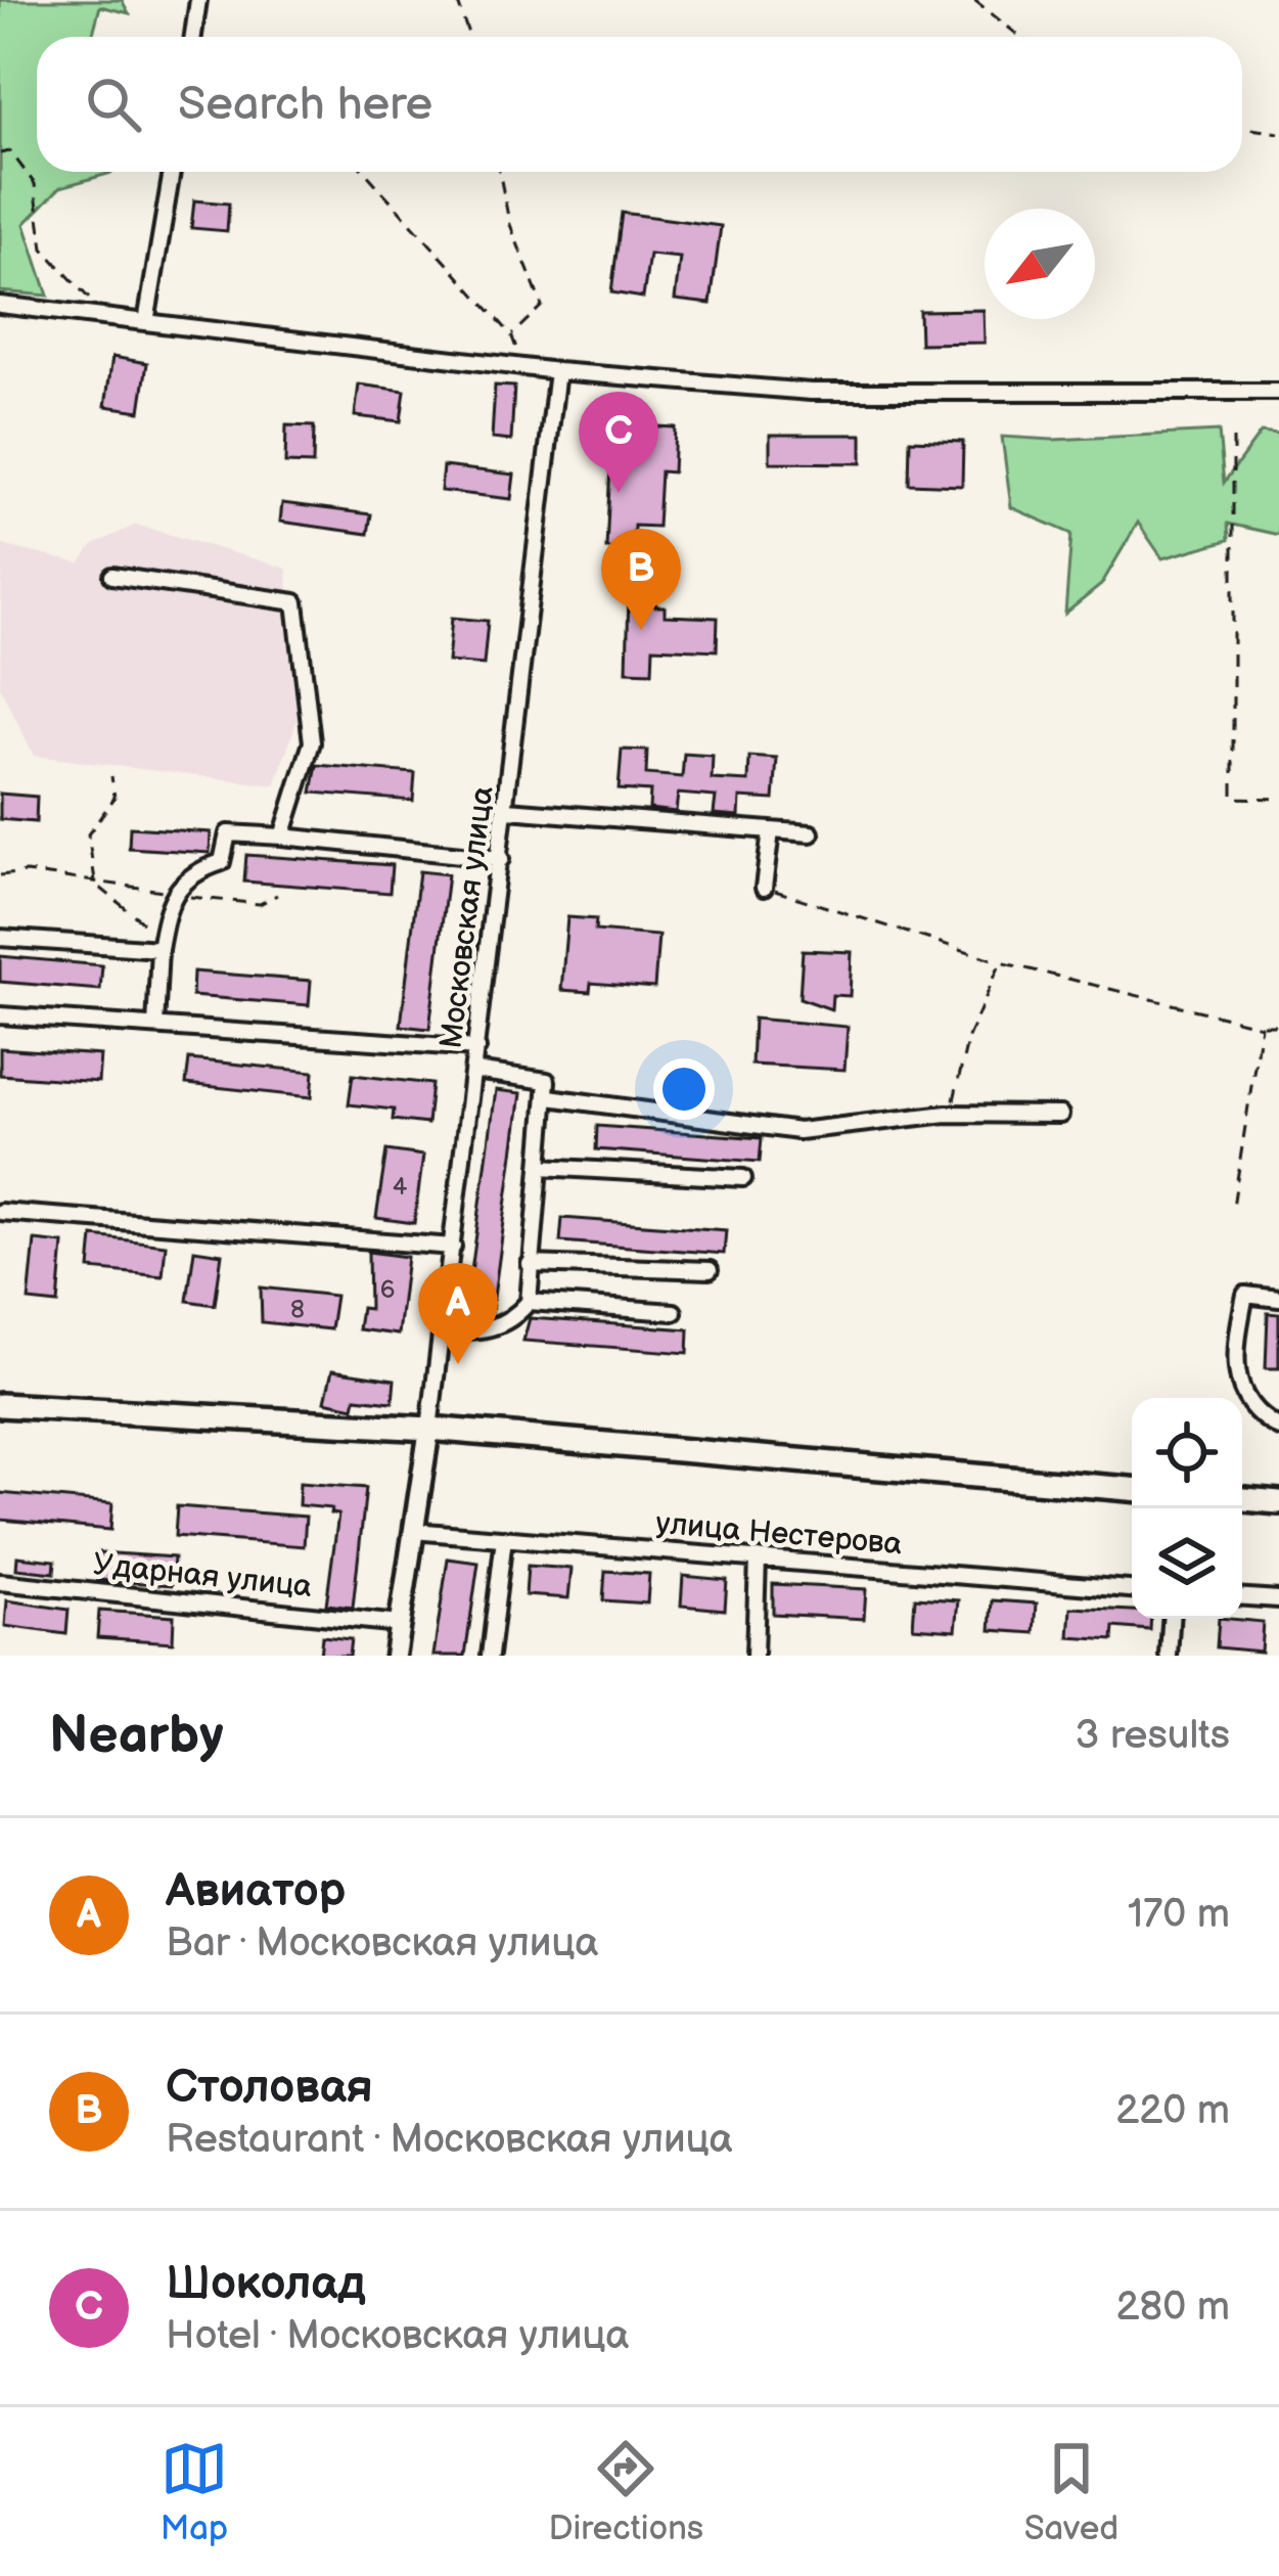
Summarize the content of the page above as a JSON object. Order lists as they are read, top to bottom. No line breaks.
{"streets":{"street":["Московская улица","улица Нестерова","Ударная улица"]},"house_numbers":["4","6","8"],"north":"bottom left","page":{"search":"Search here","pins":["C","B","A"],"heading":["Nearby","3 results"],"list":[{"mark":"A","name":"Авиатор","note":"Bar · Московская улица","value":"170 m"},{"mark":"B","name":"Столовая","note":"Restaurant · Московская улица","value":"220 m"},{"mark":"C","name":"Шоколад","note":"Hotel · Московская улица","value":"280 m"}],"nav":["Map","Directions","Saved"]}}
